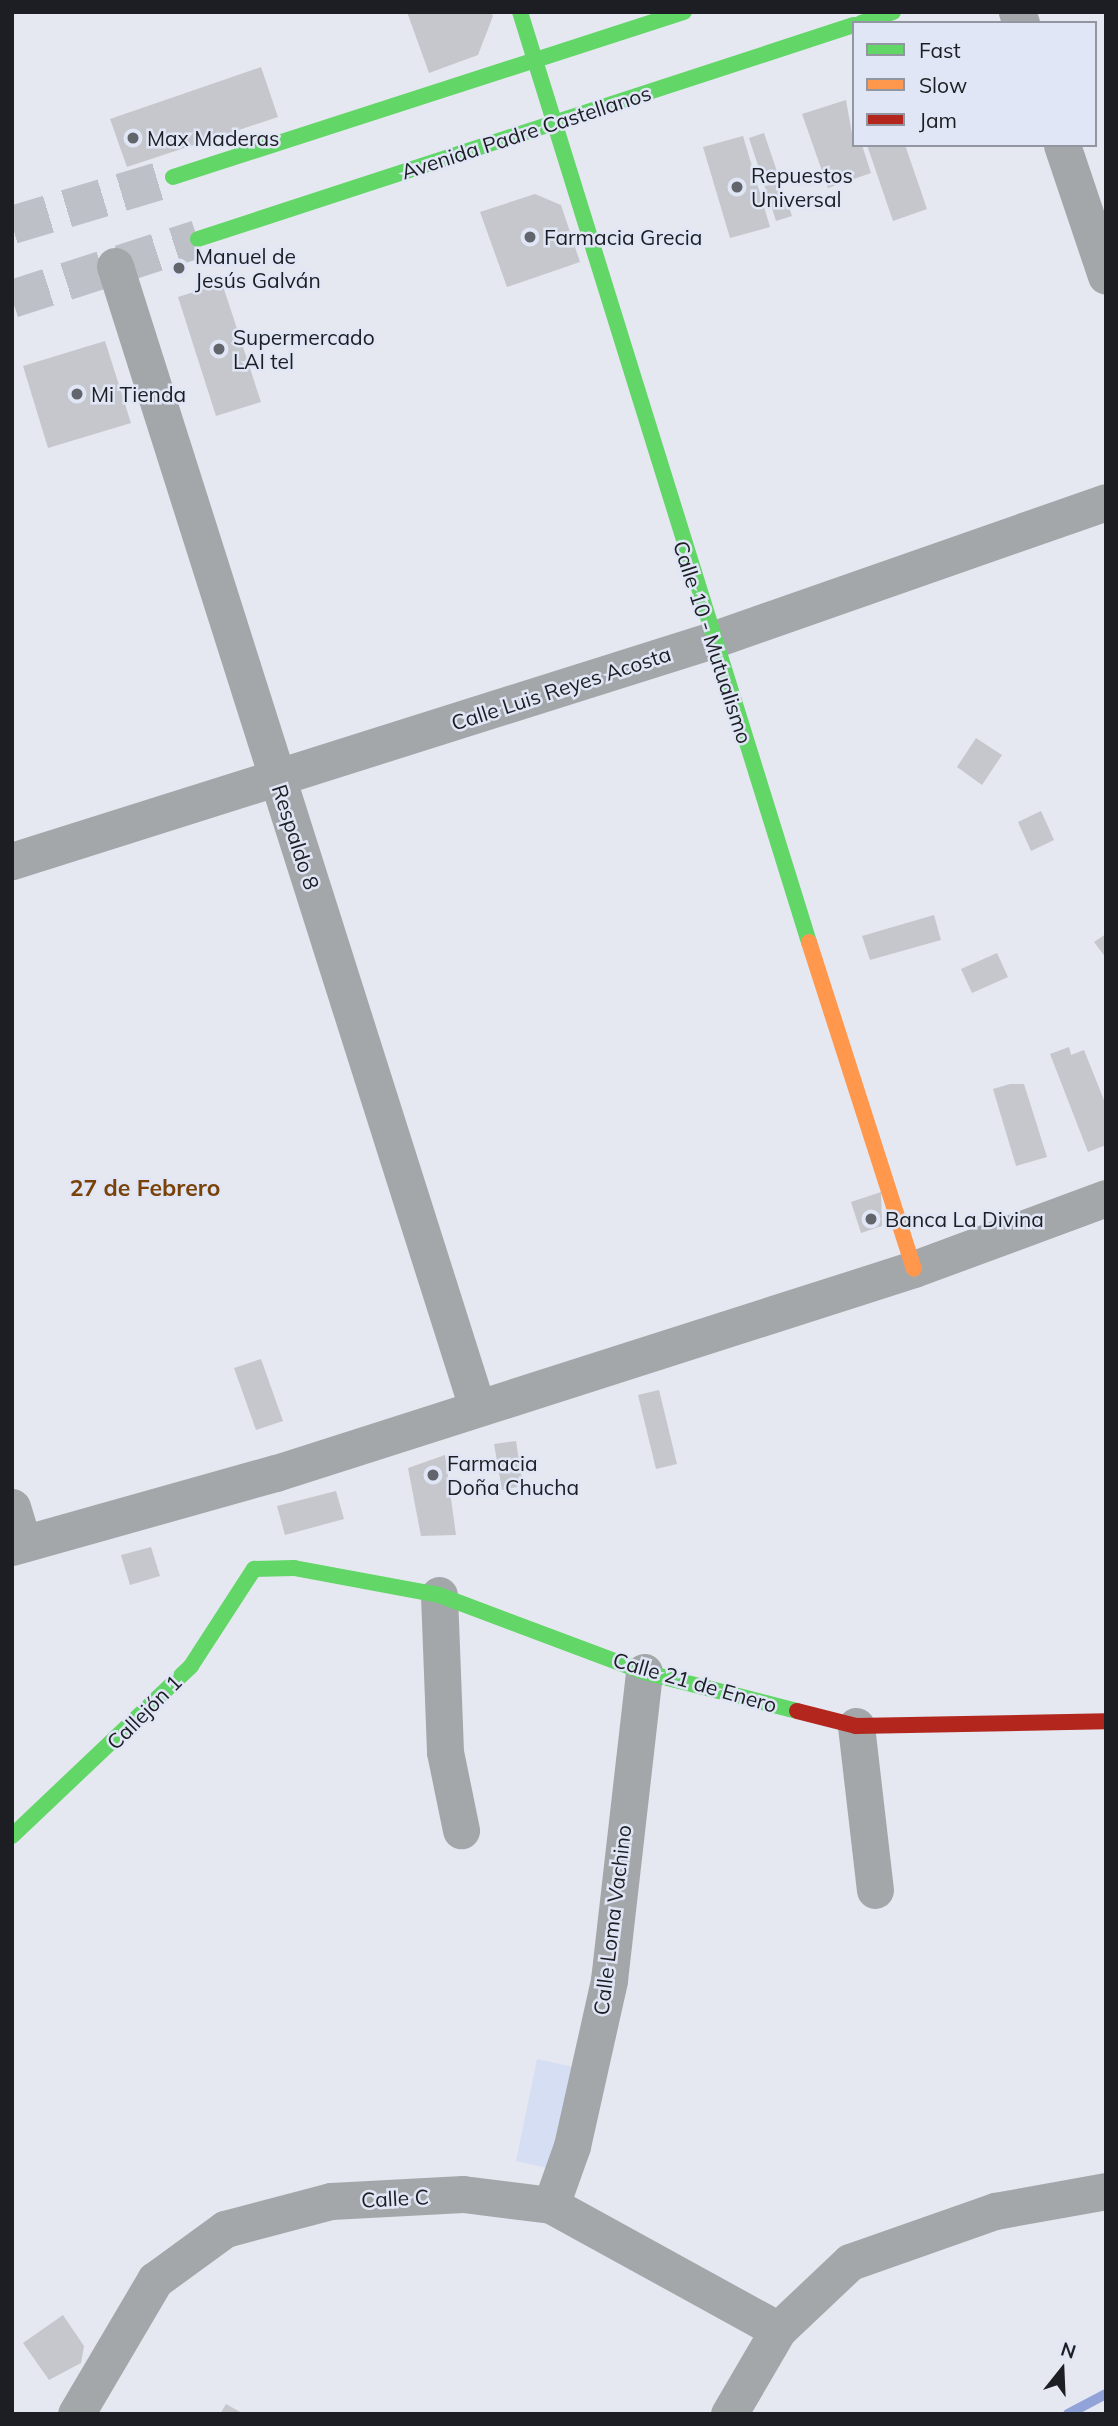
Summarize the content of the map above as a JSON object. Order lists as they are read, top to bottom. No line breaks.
{"streets":{"street":["Avenida Padre Castellanos","Calle 10 - Mutualismo","Calle Luis Reyes Acosta","Respaldo 8","Calle 21 de Enero","Callejón 1","Calle Loma Vachino","Calle C"]},"crossings":[["Avenida Padre Castellanos","Calle 10 - Mutualismo"],["Calle 10 - Mutualismo","Calle Luis Reyes Acosta"],["Calle Luis Reyes Acosta","Respaldo 8"],["Calle 21 de Enero","Callejón 1"],["Calle 21 de Enero","Calle Loma Vachino"],["Calle Loma Vachino","Calle C"]],"districts":["27 de Febrero"],"places":["Max Maderas","Repuestos Universal","Farmacia Grecia","Manuel de Jesús Galván","Supermercado LAI tel","Mi Tienda","Banca La Divina","Farmacia Doña Chucha"],"legend":["Fast","Slow","Jam"],"north":"top"}
